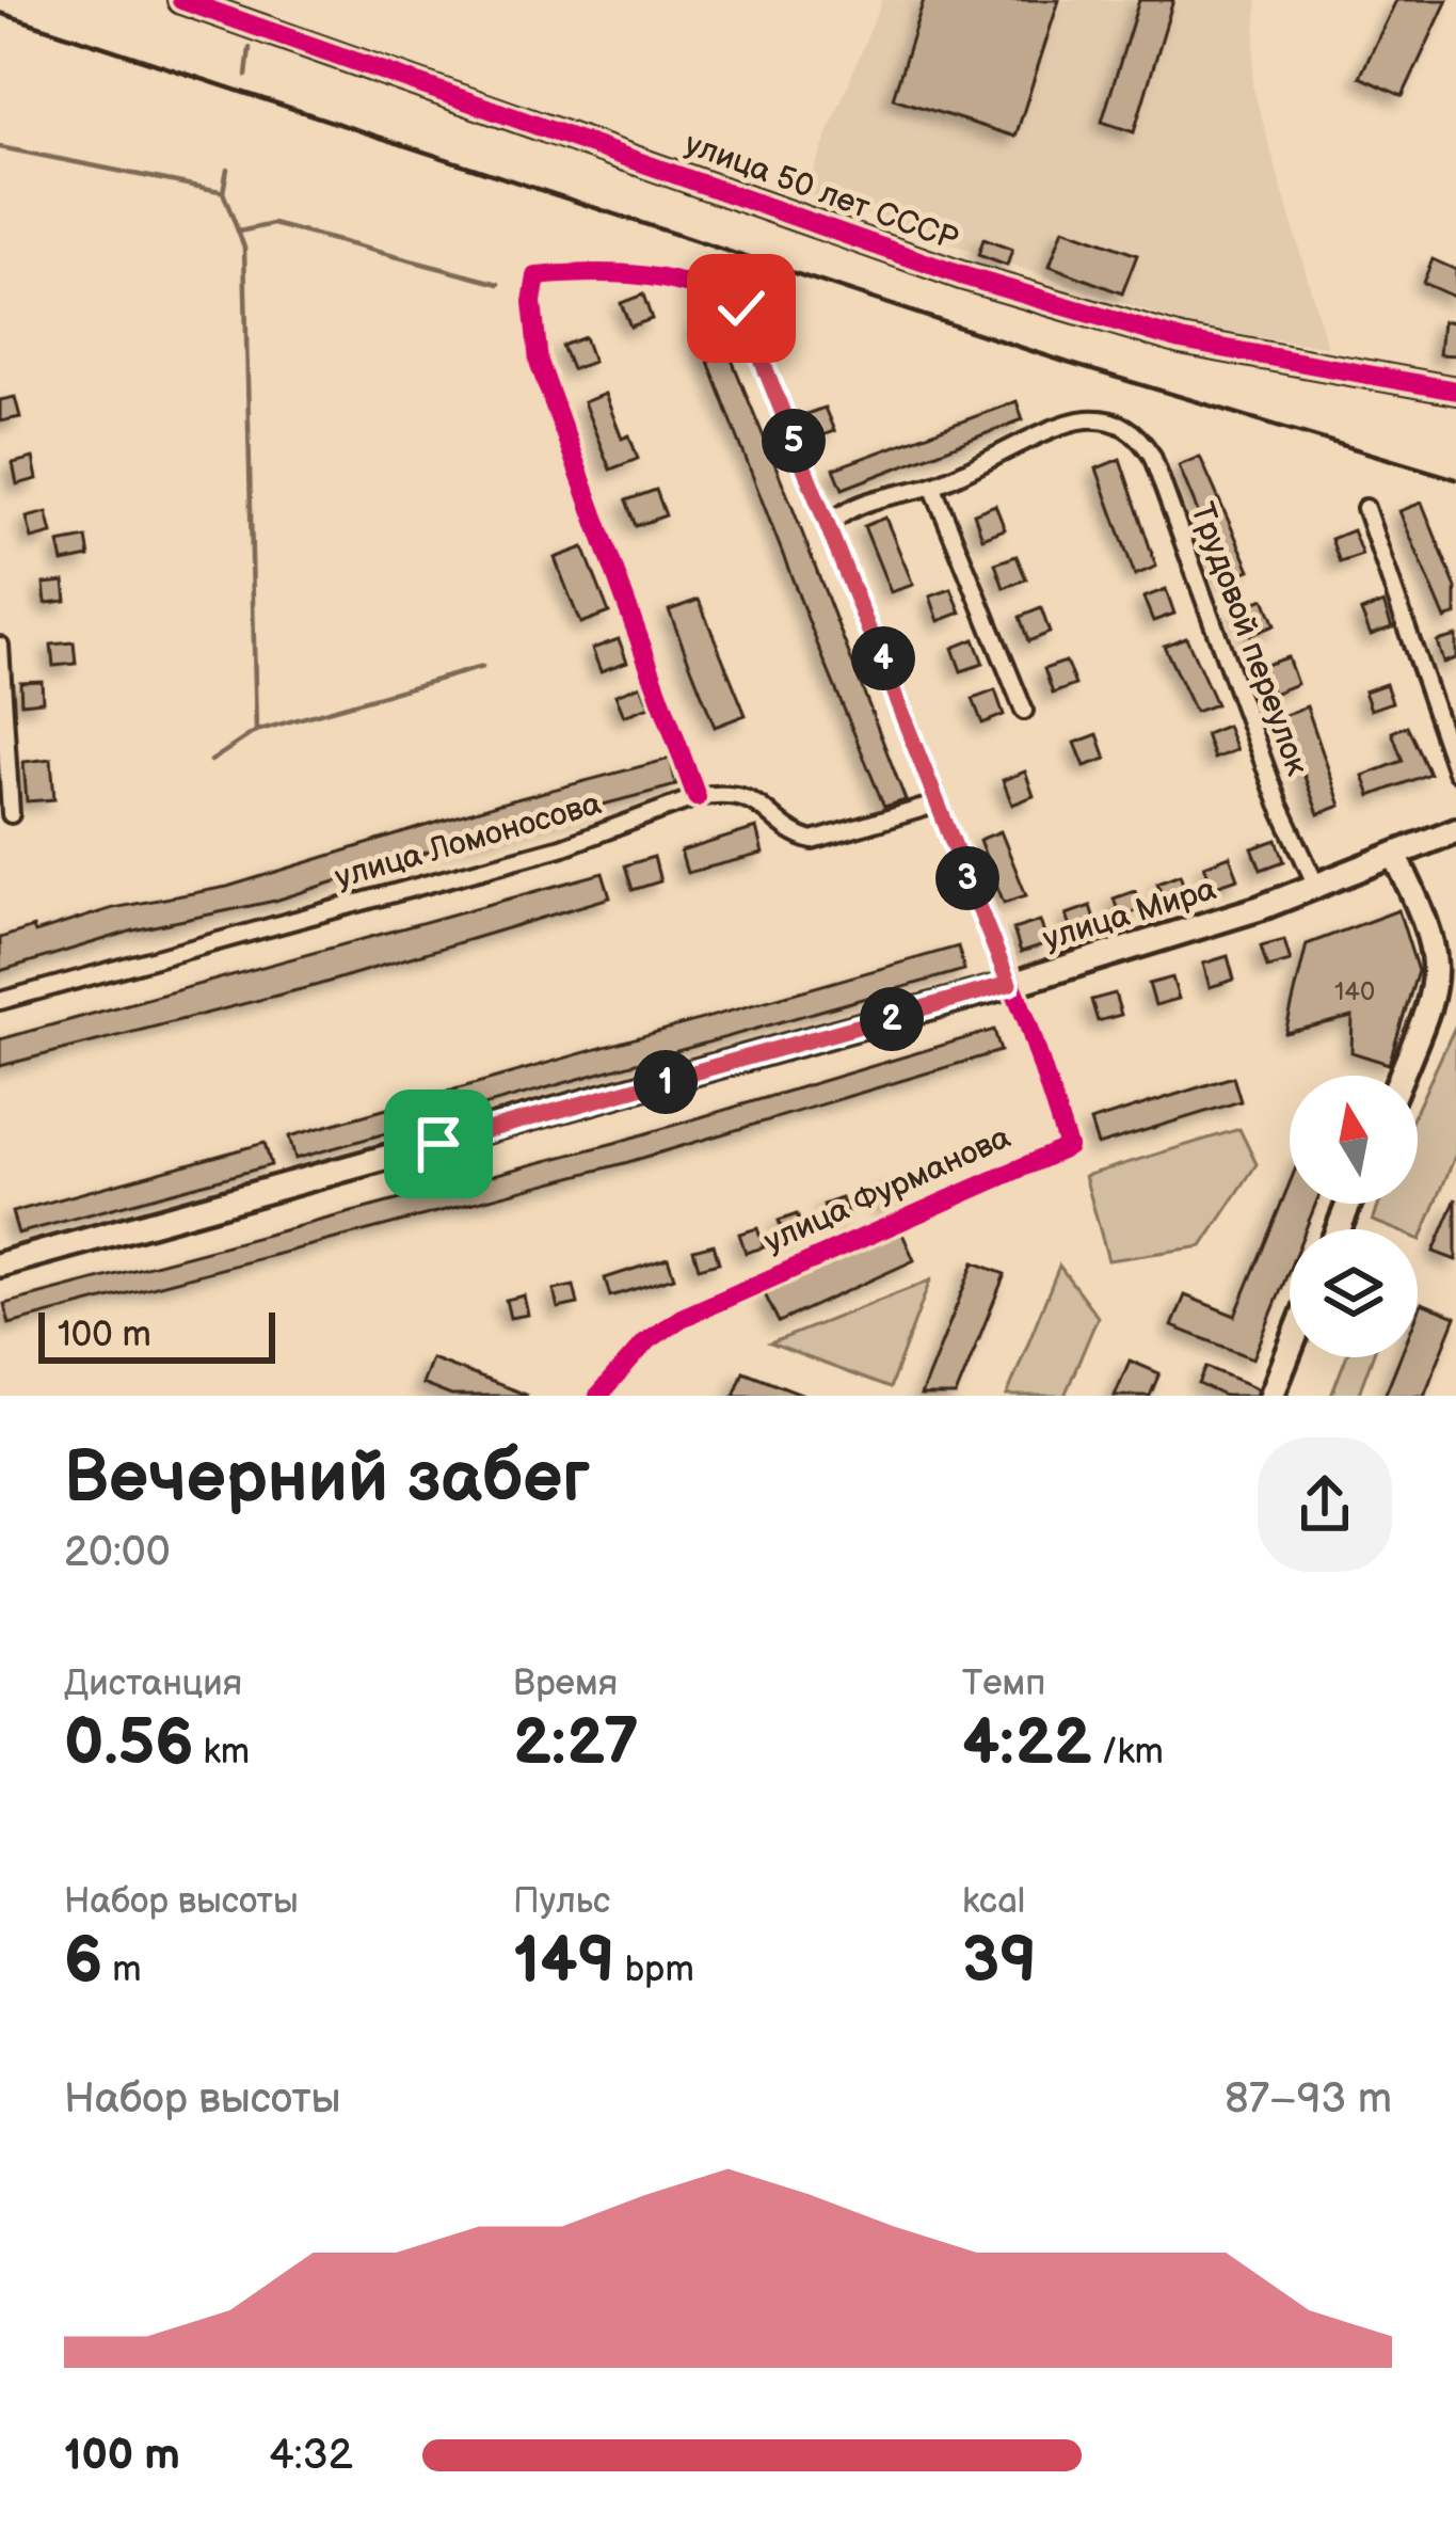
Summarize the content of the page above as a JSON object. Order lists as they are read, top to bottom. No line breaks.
{"streets":{"street":["улица 50 лет СССР","Трудовой переулок","улица Ломоносова","улица Мира","улица Фурманова"]},"crossings":[["Трудовой переулок","улица Мира"],["улица Мира","улица Фурманова"]],"house_numbers":["140"],"scale_bar":"100 m","north":"top","page":{"pins":["5","4","3","2","1"],"scale":"100 m","heading":["Вечерний забег","20:00"],"stats":[["Дистанция","0.56 km"],["Время","2:27"],["Темп","4:22 /km"],["Набор высоты","6 m"],["Пульс","149 bpm"],["kcal","39"]],"chart":["Набор высоты","87–93 m"],"list":[{"name":"100 m","note":"4:32"}]}}
